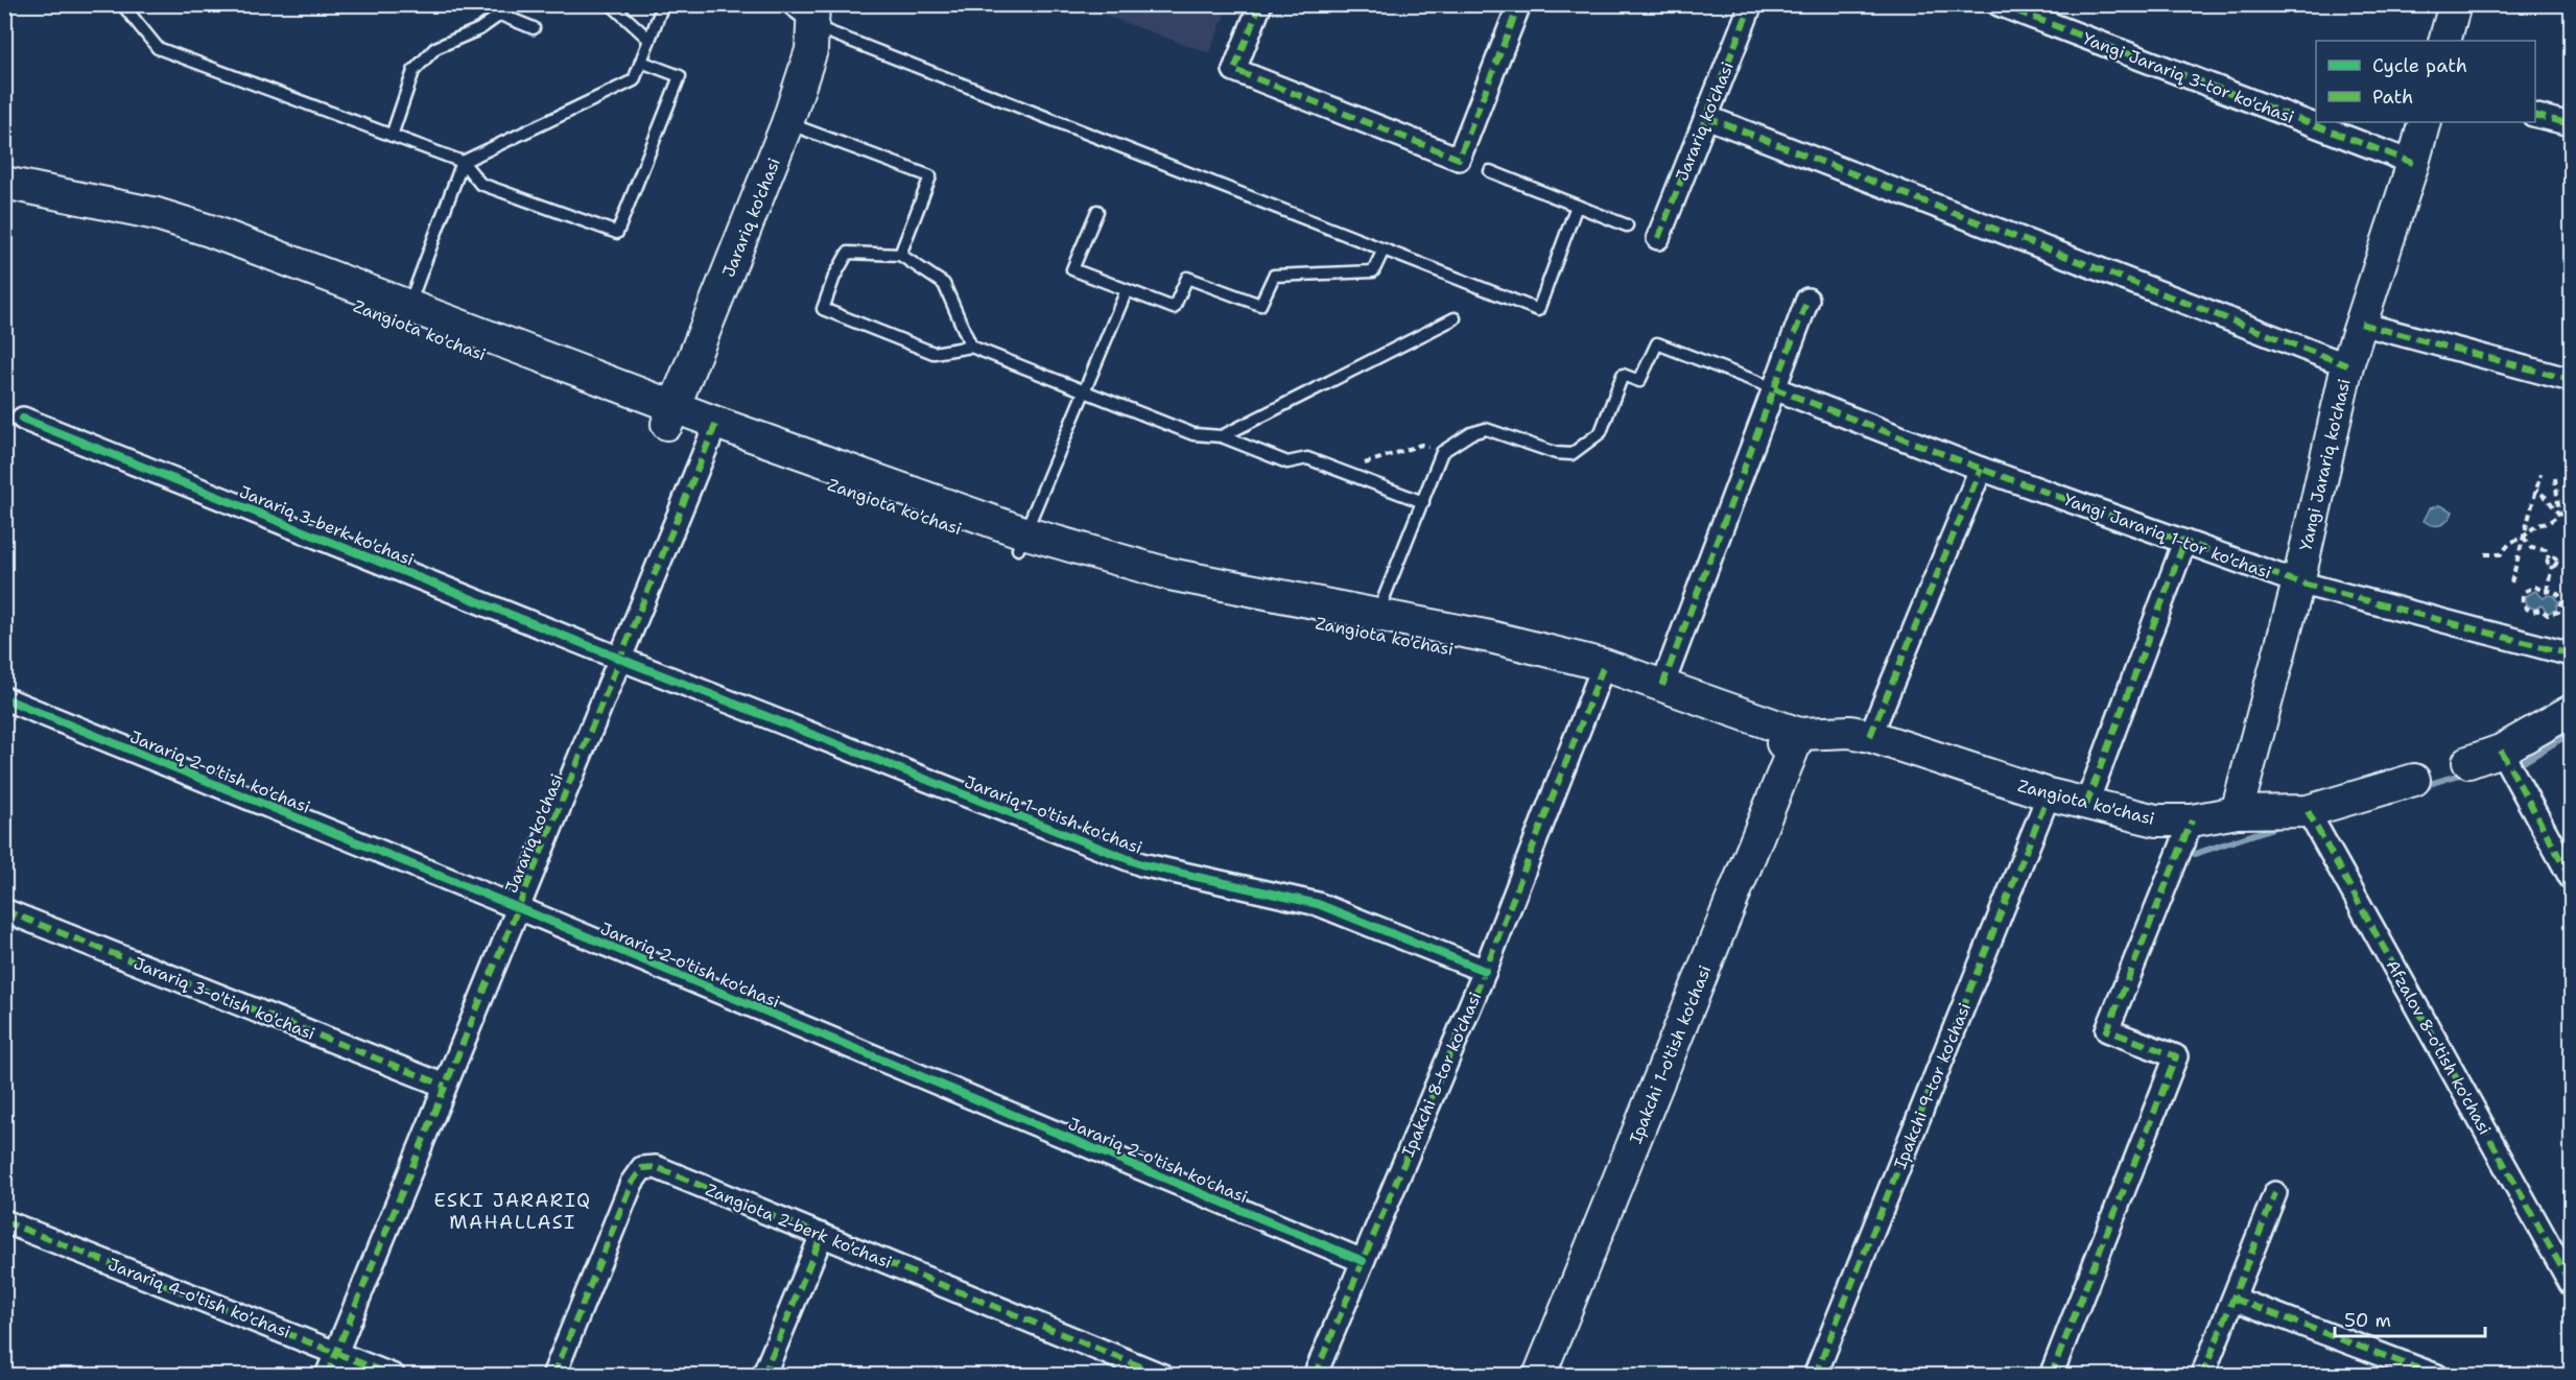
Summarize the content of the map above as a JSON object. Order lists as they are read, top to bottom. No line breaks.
{"streets":{"main road":["Jarariq ko'chasi","Zangiota ko'chasi","Yangi Jarariq ko'chasi","Ipakchi 1-o'tish ko'chasi"],"street":["Yangi Jarariq 3-tor ko'chasi","Jarariq 3-berk ko'chasi","Yangi Jarariq 1-tor ko'chasi","Jarariq 2-o'tish ko'chasi","Jarariq 1-o'tish ko'chasi","Jarariq 3-o'tish ko'chasi","Afzalov 8-o'tish ko'chasi","Ipakchi 8-tor ko'chasi","Ipakchi 9-tor ko'chasi","Zangiota 2-berk ko'chasi","Jarariq 4-o'tish ko'chasi"]},"crossings":[["Yangi Jarariq 3-tor ko'chasi","Yangi Jarariq ko'chasi"],["Jarariq ko'chasi","Zangiota ko'chasi"],["Jarariq ko'chasi","Jarariq 3-berk ko'chasi"],["Jarariq ko'chasi","Jarariq 2-o'tish ko'chasi"],["Jarariq ko'chasi","Jarariq 1-o'tish ko'chasi"],["Jarariq ko'chasi","Jarariq 3-o'tish ko'chasi"],["Jarariq ko'chasi","Jarariq 4-o'tish ko'chasi"],["Zangiota ko'chasi","Yangi Jarariq ko'chasi"],["Zangiota ko'chasi","Afzalov 8-o'tish ko'chasi"],["Zangiota ko'chasi","Ipakchi 1-o'tish ko'chasi"],["Zangiota ko'chasi","Ipakchi 8-tor ko'chasi"],["Zangiota ko'chasi","Ipakchi 9-tor ko'chasi"],["Yangi Jarariq ko'chasi","Yangi Jarariq 1-tor ko'chasi"],["Jarariq 3-berk ko'chasi","Jarariq 1-o'tish ko'chasi"],["Jarariq 2-o'tish ko'chasi","Ipakchi 8-tor ko'chasi"],["Jarariq 1-o'tish ko'chasi","Ipakchi 8-tor ko'chasi"]],"districts":["ESKI JARARIQ MAHALLASI"],"legend":["Cycle path","Path"],"scale_bar":"50 m"}
